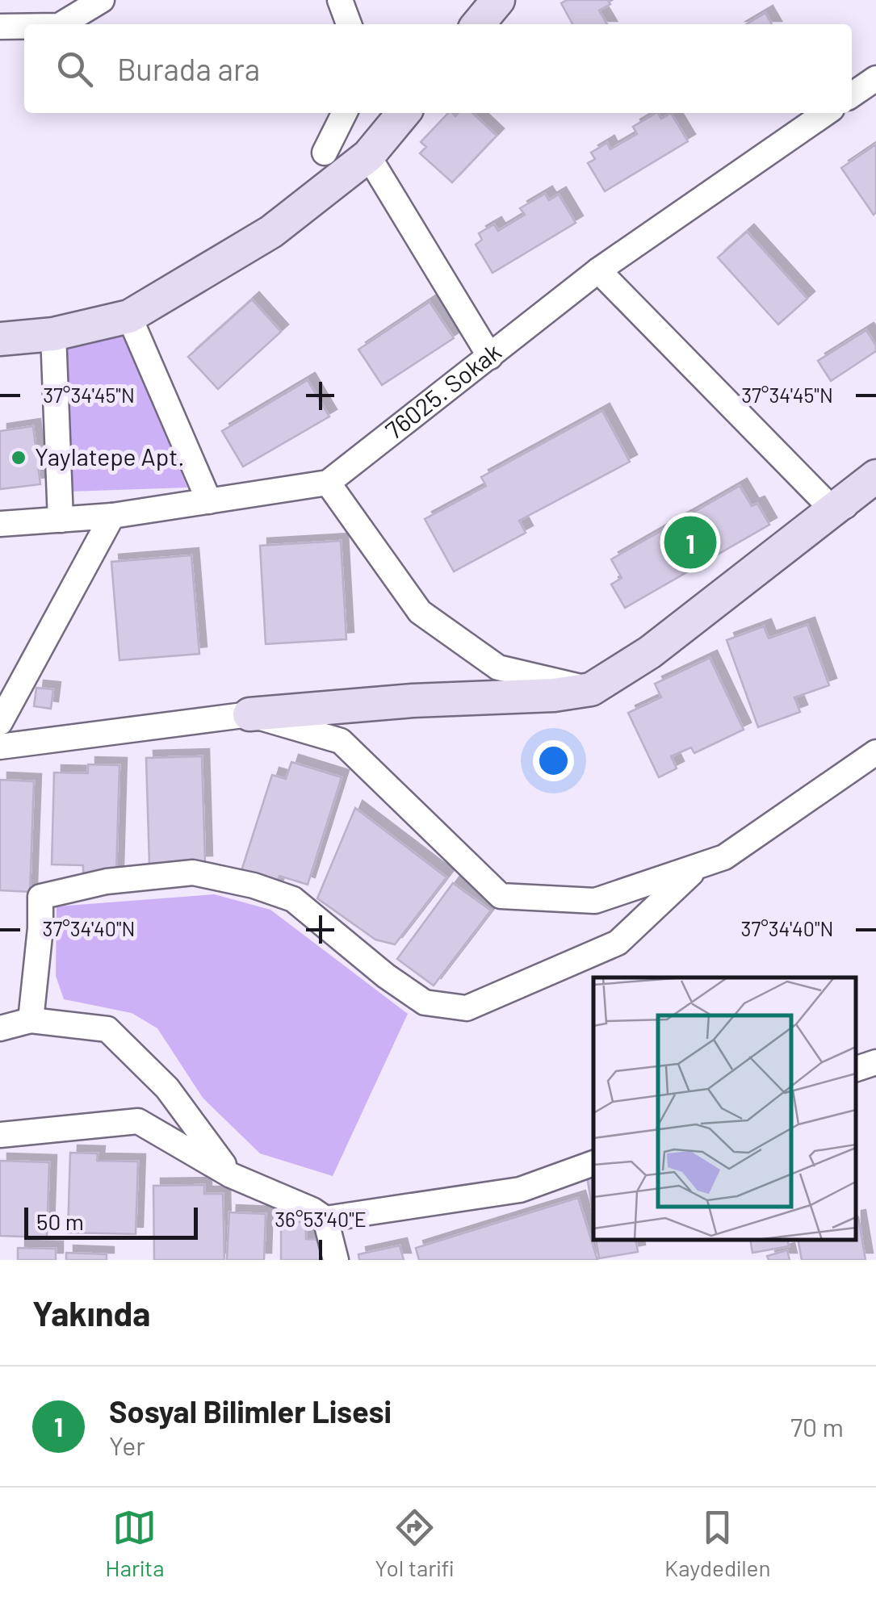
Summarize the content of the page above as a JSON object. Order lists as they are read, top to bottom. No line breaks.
{"streets":{"street":["76025. Sokak"]},"places":["Yaylatepe Apt."],"scale_bar":"50 m","page":{"search":"Burada ara","pins":"1","scale":"50 m","heading":"Yakında","list":[{"mark":"1","name":"Sosyal Bilimler Lisesi","note":"Yer","value":"70 m"}],"nav":["Harita","Yol tarifi","Kaydedilen"]},"coordinates":["37°34'45\"N","37°34'40\"N","36°53'40\"E"]}
